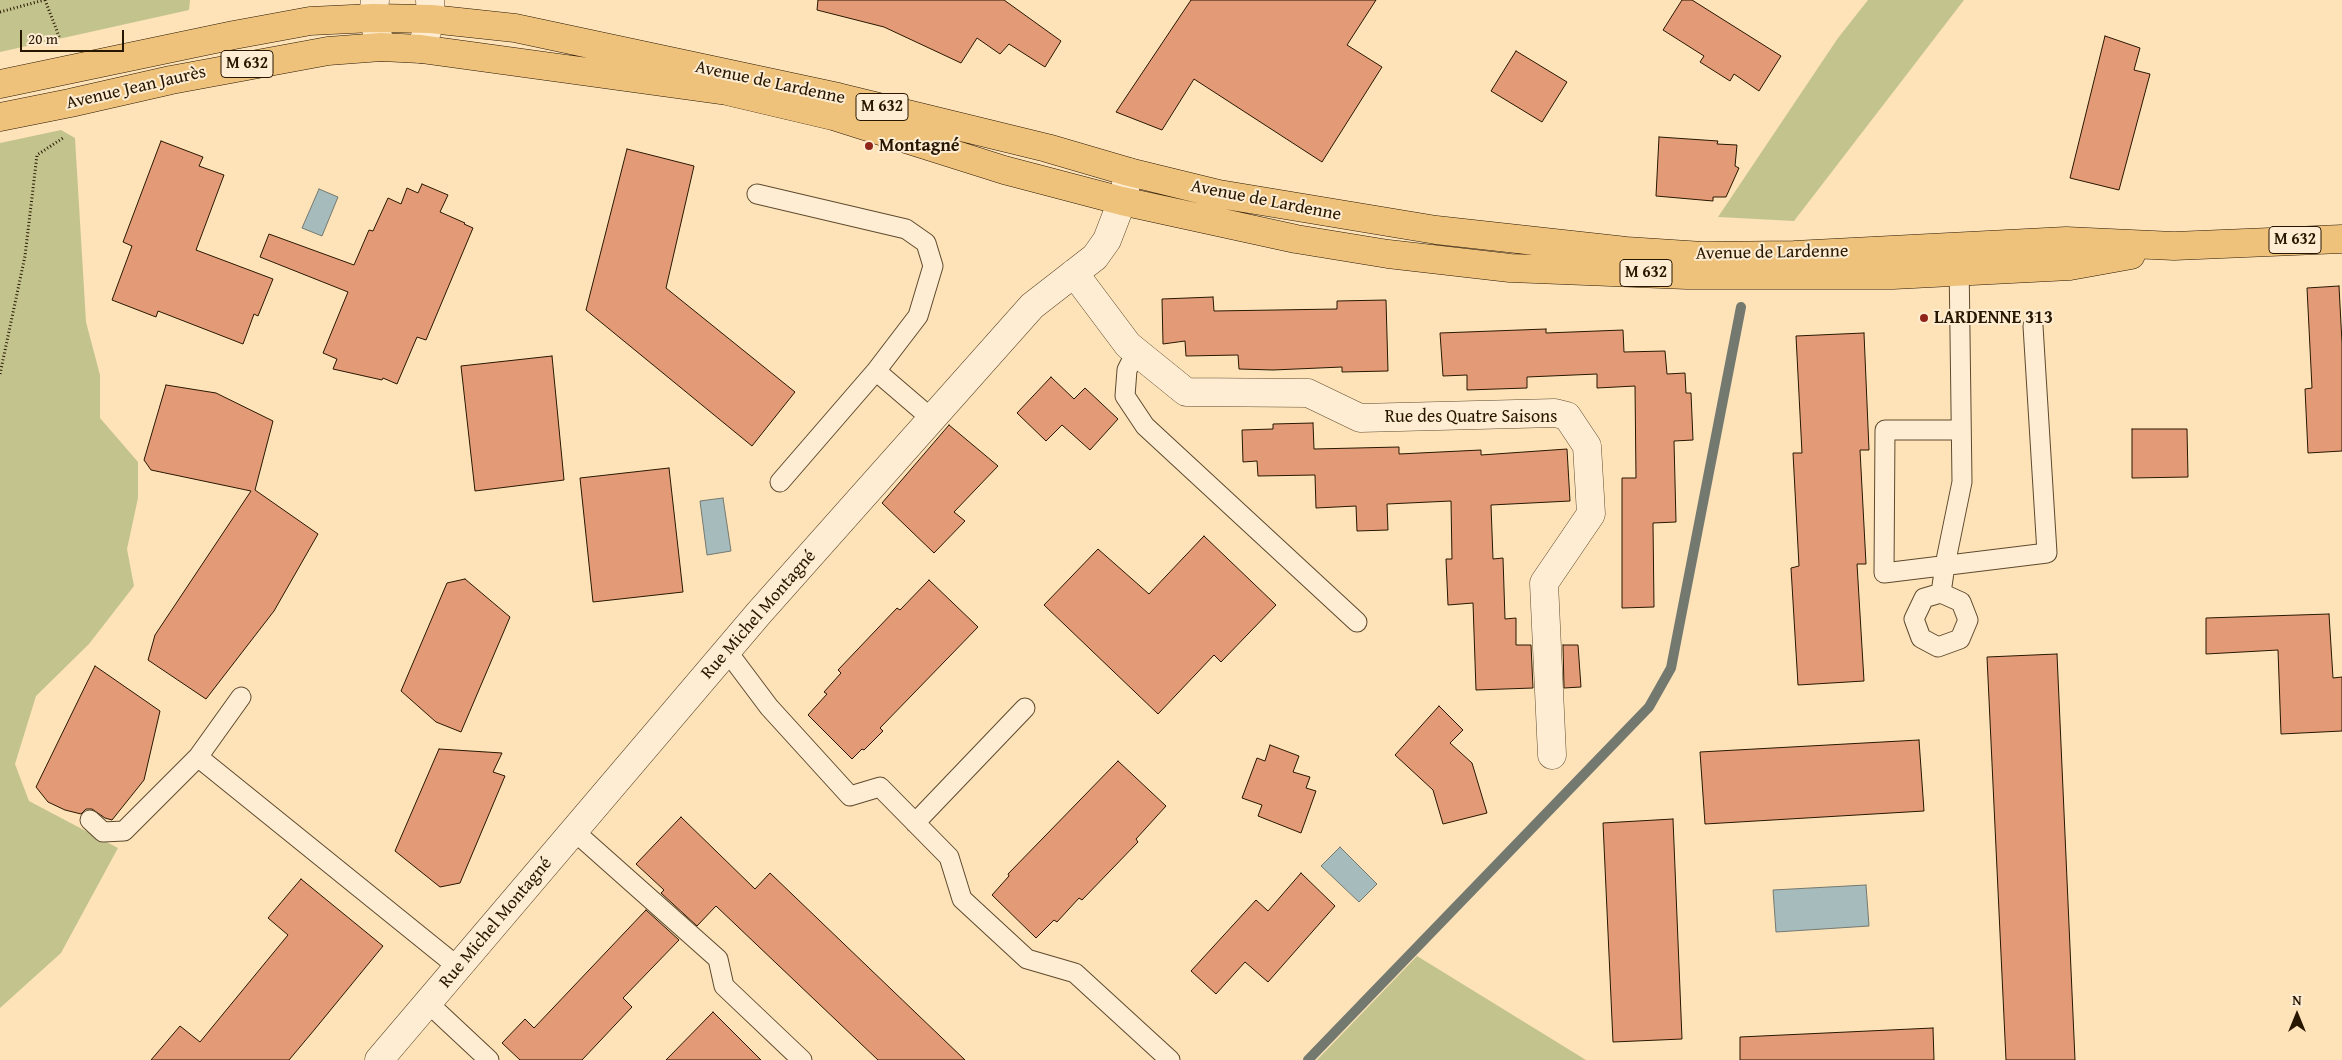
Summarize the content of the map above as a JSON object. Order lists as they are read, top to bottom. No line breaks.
{"streets":{"main road":["M 632","Avenue de Lardenne","Avenue Jean Jaurès"],"street":["Rue des Quatre Saisons","Rue Michel Montagné"]},"crossings":[["Avenue de Lardenne","Avenue Jean Jaurès"],["Avenue de Lardenne","Rue Michel Montagné"],["Rue des Quatre Saisons","Rue Michel Montagné"]],"places":["Montagné","LARDENNE 313"],"scale_bar":"20 m","north":"top"}
